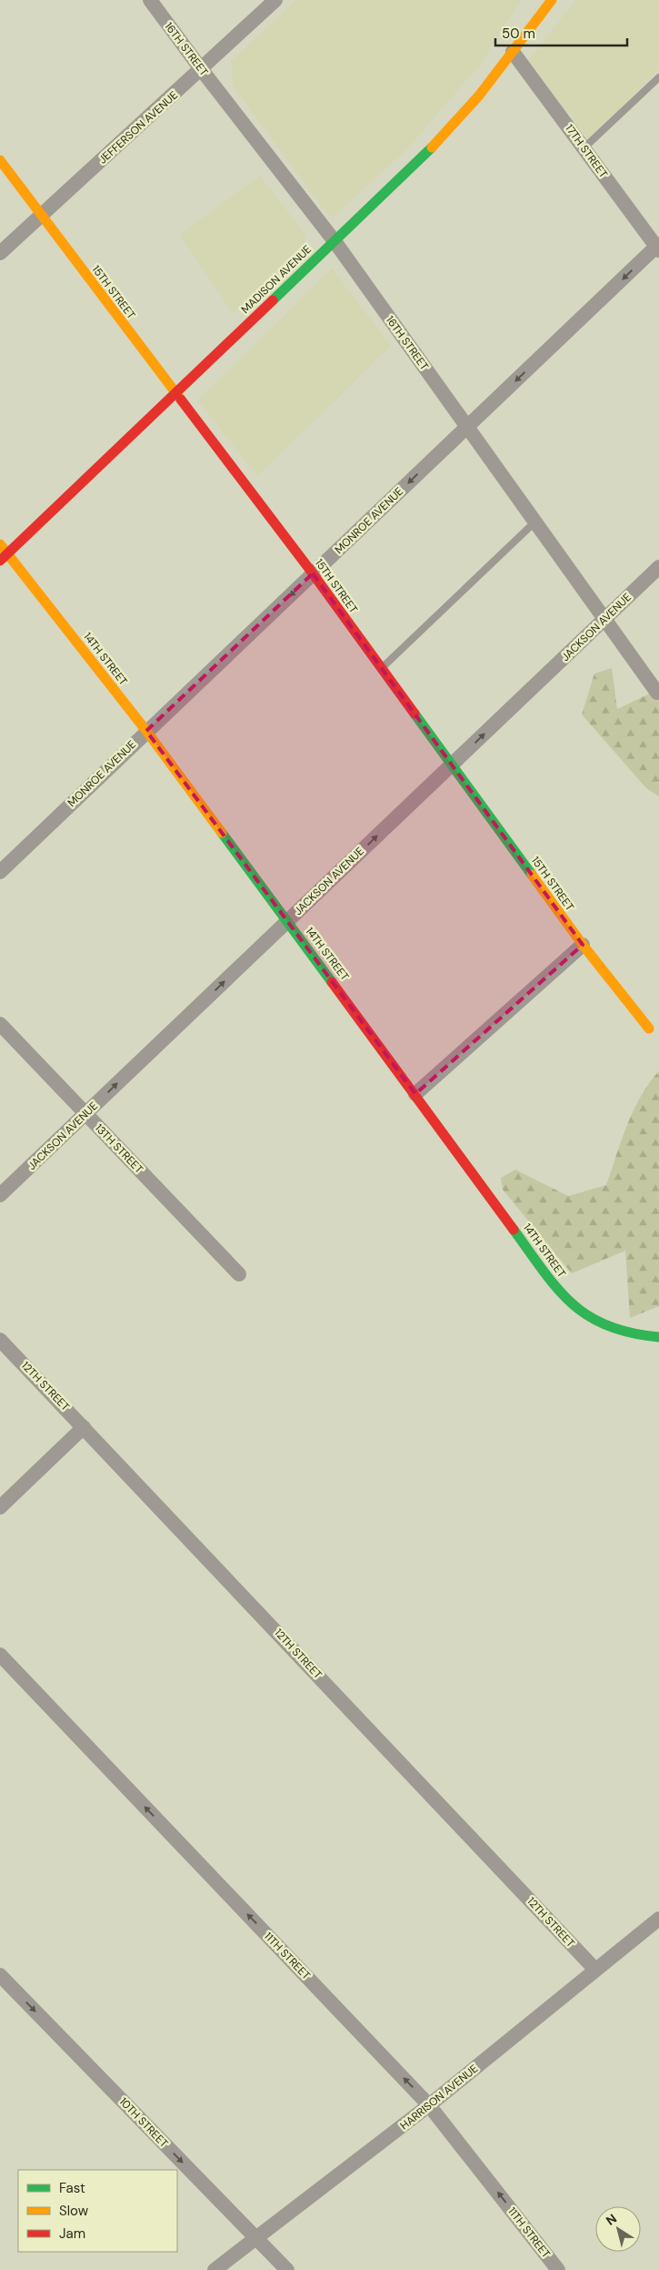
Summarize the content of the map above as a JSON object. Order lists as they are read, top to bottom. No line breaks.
{"streets":{"street":["16TH STREET","JEFFERSON AVENUE","17TH STREET","MADISON AVENUE","15TH STREET","MONROE AVENUE","JACKSON AVENUE","14TH STREET","13TH STREET","12TH STREET","11TH STREET","HARRISON AVENUE","10TH STREET"]},"crossings":[["16TH STREET","JEFFERSON AVENUE"],["16TH STREET","MADISON AVENUE"],["16TH STREET","MONROE AVENUE"],["16TH STREET","JACKSON AVENUE"],["JEFFERSON AVENUE","15TH STREET"],["17TH STREET","MADISON AVENUE"],["17TH STREET","MONROE AVENUE"],["MADISON AVENUE","15TH STREET"],["MADISON AVENUE","14TH STREET"],["15TH STREET","MONROE AVENUE"],["15TH STREET","JACKSON AVENUE"],["MONROE AVENUE","14TH STREET"],["JACKSON AVENUE","14TH STREET"],["JACKSON AVENUE","13TH STREET"],["12TH STREET","HARRISON AVENUE"],["11TH STREET","HARRISON AVENUE"],["HARRISON AVENUE","10TH STREET"]],"one_way":["MONROE AVENUE","JACKSON AVENUE","11TH STREET","10TH STREET"],"legend":["Fast","Slow","Jam"],"scale_bar":"50 m","north":"top left"}
